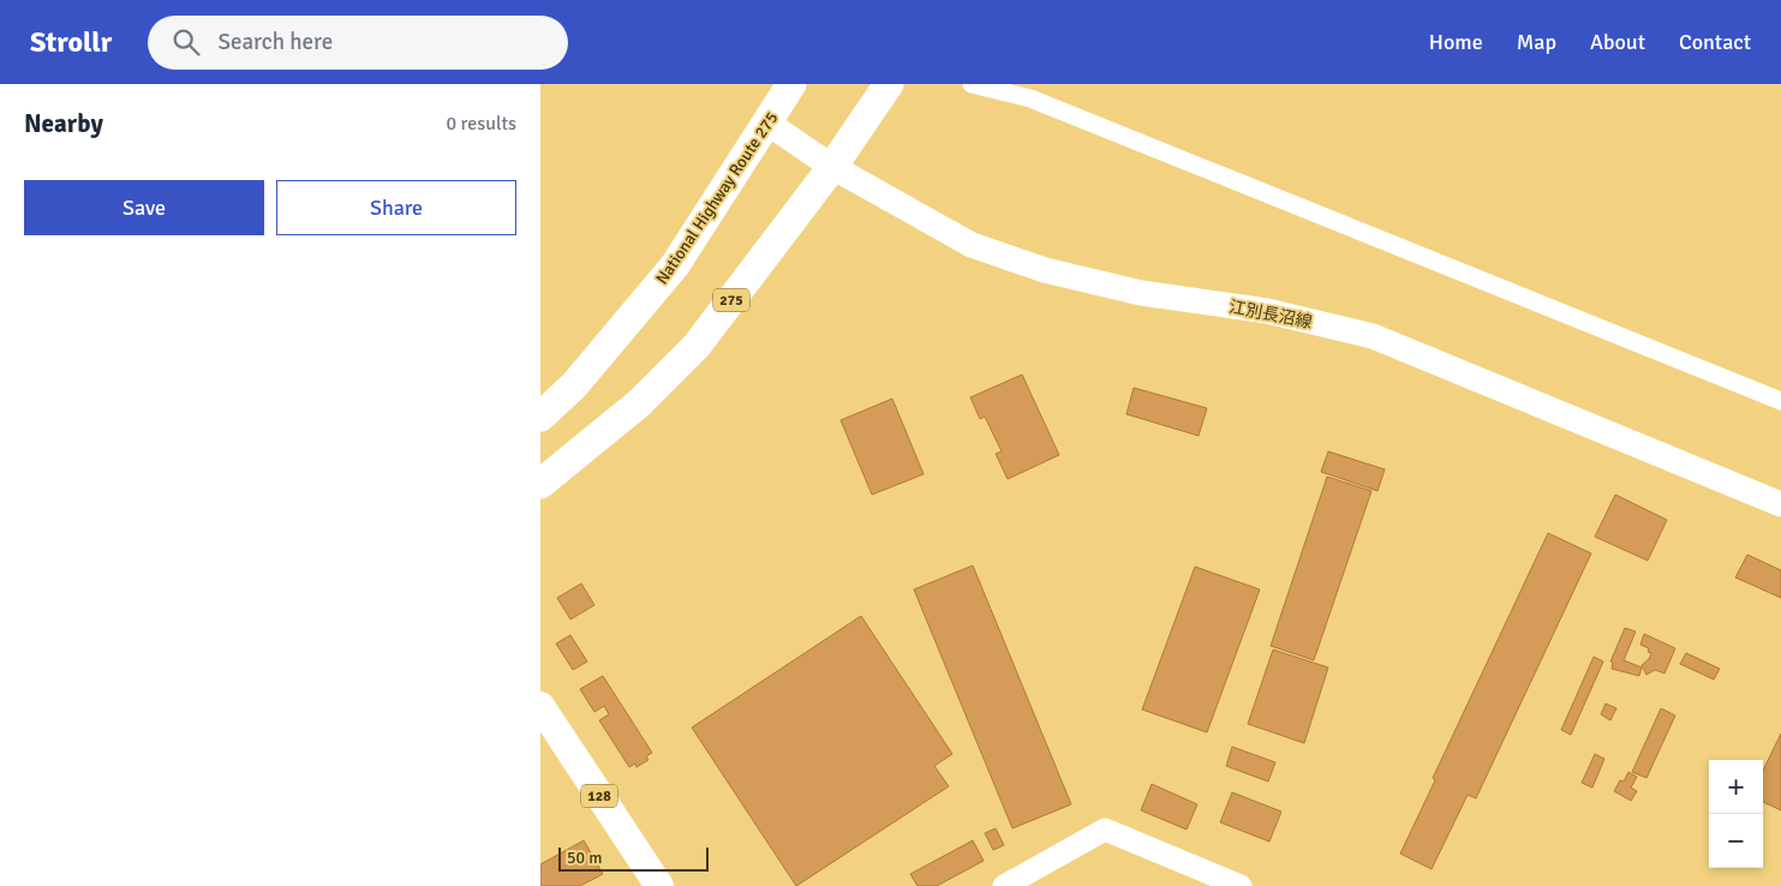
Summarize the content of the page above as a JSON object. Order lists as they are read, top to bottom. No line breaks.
{"streets":{"highway":["National Highway Route 275","275"],"main road":["江別長沼線","128"]},"crossings":[["National Highway Route 275","江別長沼線"],["275","江別長沼線"]],"scale_bar":"50 m","page":{"header":"Strollr","search":"Search here","nav":["Home","Map","About","Contact"],"heading":["Nearby","0 results"],"buttons":["Save","Share"],"map_buttons":["+","−"],"scale":"50 m"}}
